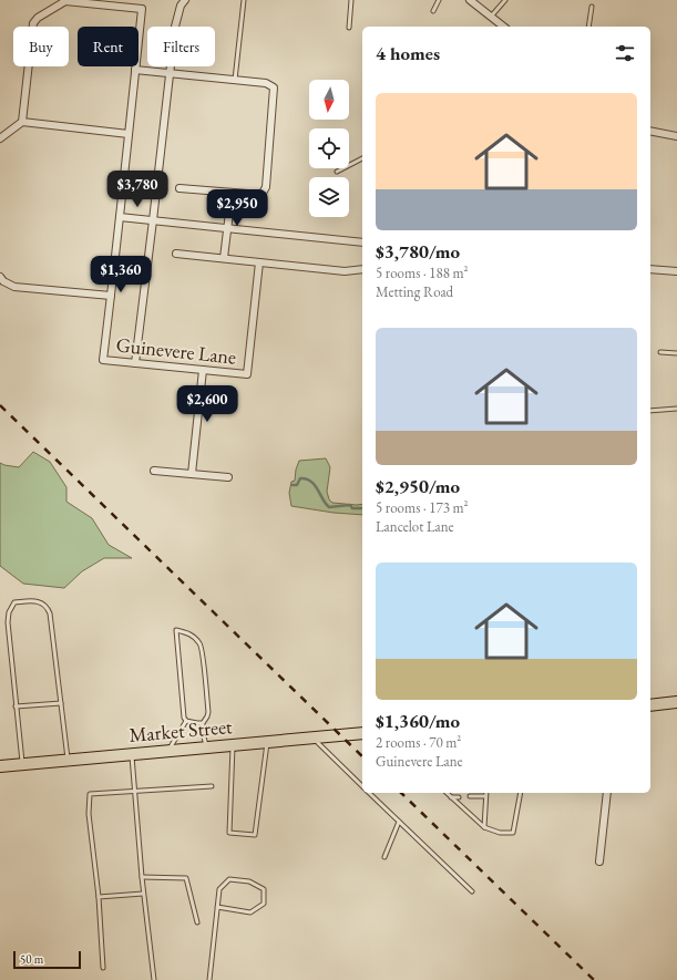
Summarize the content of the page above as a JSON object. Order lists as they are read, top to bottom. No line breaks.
{"streets":{"main road":["Market Street"],"street":["Guinevere Lane"]},"scale_bar":"50 m","north":"bottom","page":{"chip":["Buy","Rent","Filters"],"heading":"4 homes","list":[{"name":"$3,780/mo","note":"5 rooms · 188 m² · Metting Road"},{"name":"$2,950/mo","note":"5 rooms · 173 m² · Lancelot Lane"},{"name":"$1,360/mo","note":"2 rooms · 70 m² · Guinevere Lane"}],"price":["$3,780","$2,950","$1,360","$2,600"],"scale":"50 m"}}
